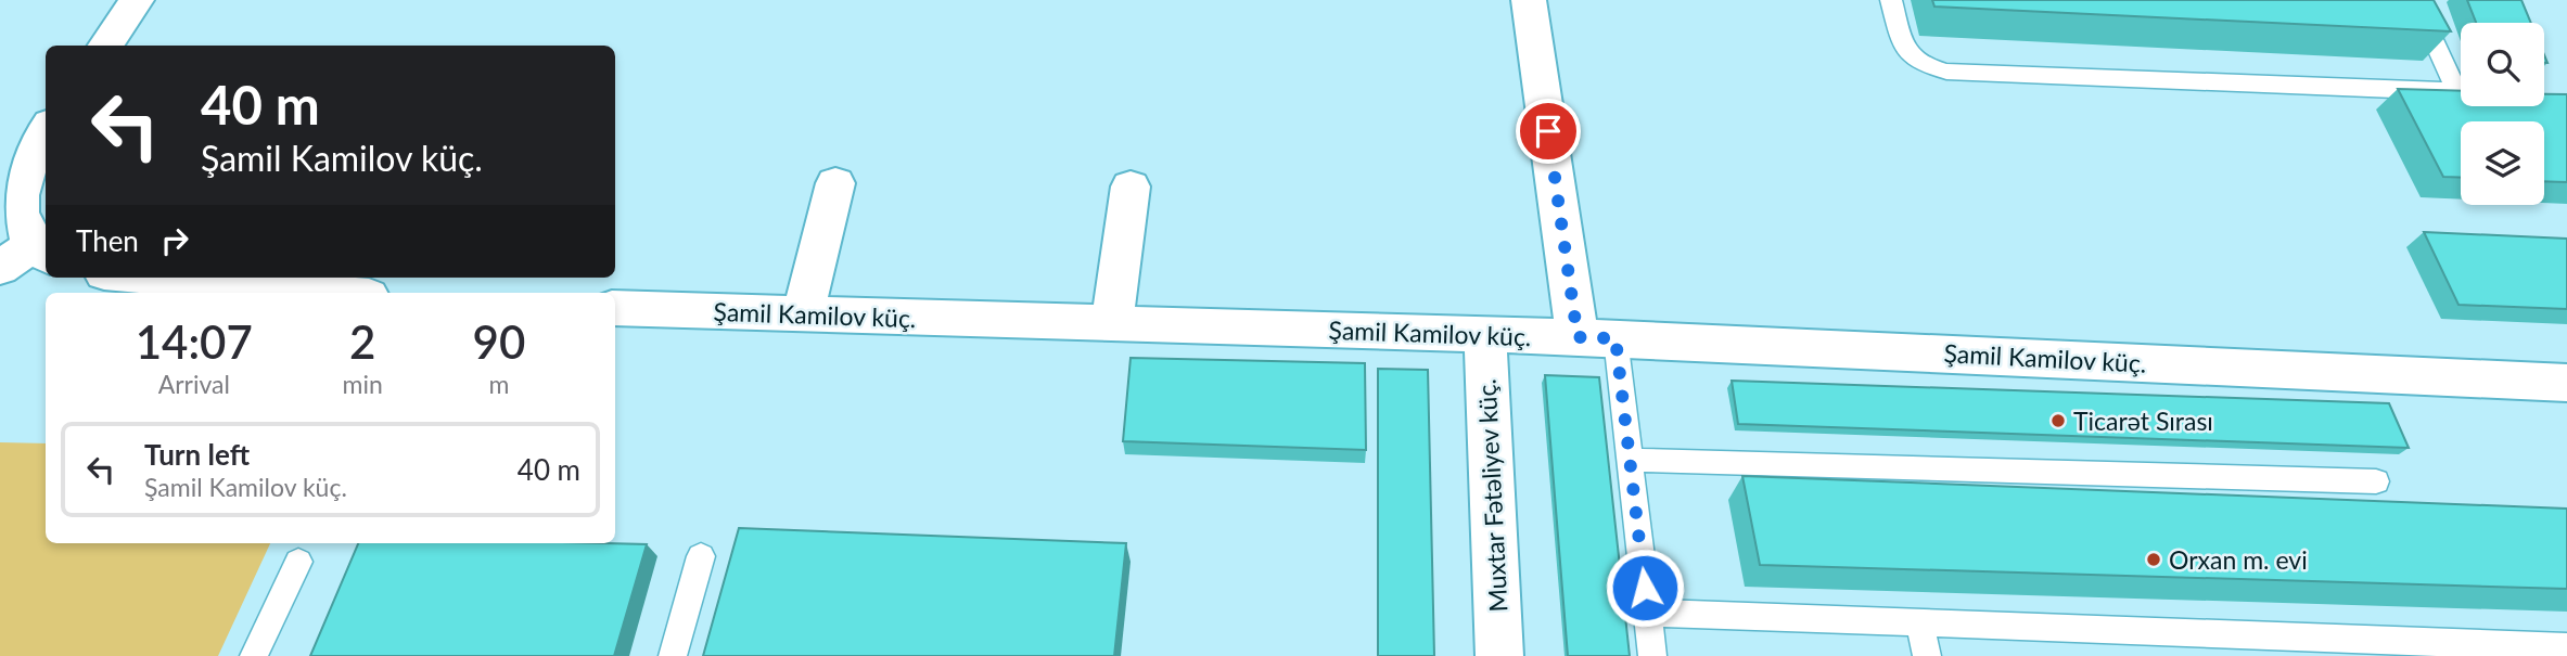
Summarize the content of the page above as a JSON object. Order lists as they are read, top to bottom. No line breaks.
{"streets":{"street":["Şamil Kamilov küç.","Muxtar Fətəliyev küç."]},"crossings":[["Şamil Kamilov küç.","Muxtar Fətəliyev küç."]],"places":["Ticarət Sırası","Orxan m. evi"],"page":{"turn":["40 m","Şamil Kamilov küç."],"then":"Then","eta":["14:07","Arrival","2","min","90","m"],"list":[{"name":"Turn left","note":"Şamil Kamilov küç.","value":"40 m"}]}}
